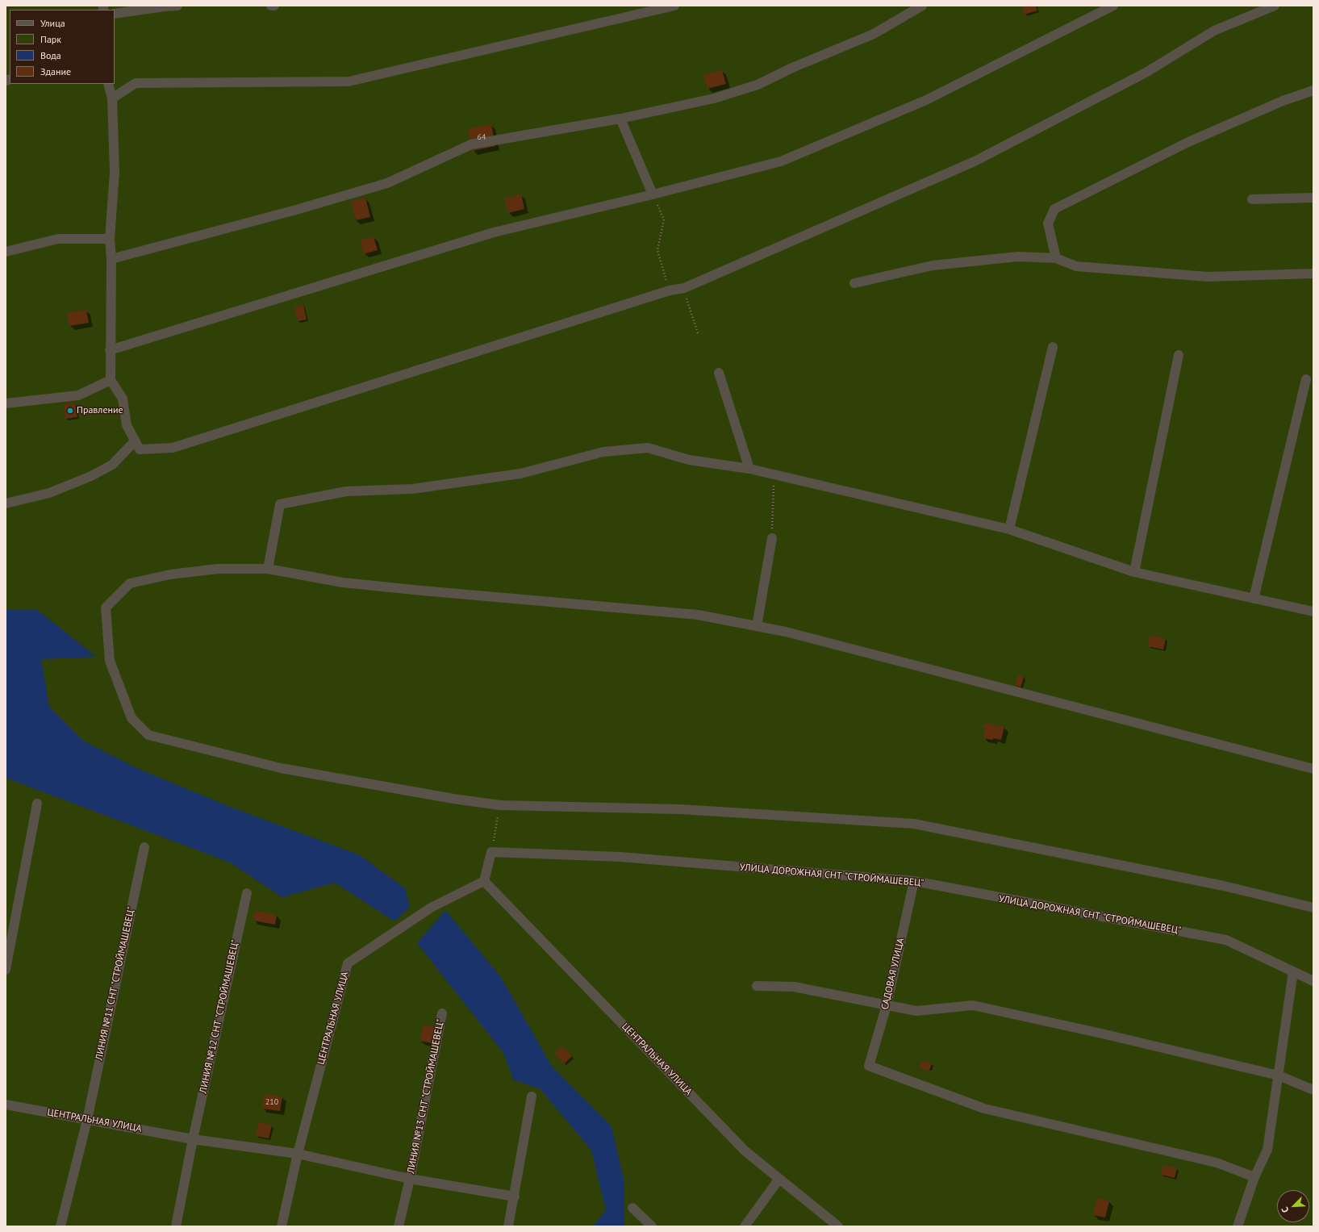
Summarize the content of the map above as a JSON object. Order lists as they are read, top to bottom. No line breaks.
{"streets":{"street":["УЛИЦА ДОРОЖНАЯ СНТ \"СТРОЙМАШЕВЕЦ\"","САДОВАЯ УЛИЦА","ЛИНИЯ №11 СНТ \"СТРОЙМАШЕВЕЦ\"","ЛИНИЯ №12 СНТ \"СТРОЙМАШЕВЕЦ\"","ЦЕНТРАЛЬНАЯ УЛИЦА","ЛИНИЯ №13 СНТ \"СТРОЙМАШЕВЕЦ\""]},"crossings":[["УЛИЦА ДОРОЖНАЯ СНТ \"СТРОЙМАШЕВЕЦ\"","САДОВАЯ УЛИЦА"],["ЛИНИЯ №11 СНТ \"СТРОЙМАШЕВЕЦ\"","ЦЕНТРАЛЬНАЯ УЛИЦА"],["ЛИНИЯ №12 СНТ \"СТРОЙМАШЕВЕЦ\"","ЦЕНТРАЛЬНАЯ УЛИЦА"],["ЦЕНТРАЛЬНАЯ УЛИЦА","ЛИНИЯ №13 СНТ \"СТРОЙМАШЕВЕЦ\""]],"places":["Правление"],"house_numbers":["64","210"],"legend":["Улица","Парк","Вода","Здание"],"north":"bottom left"}
